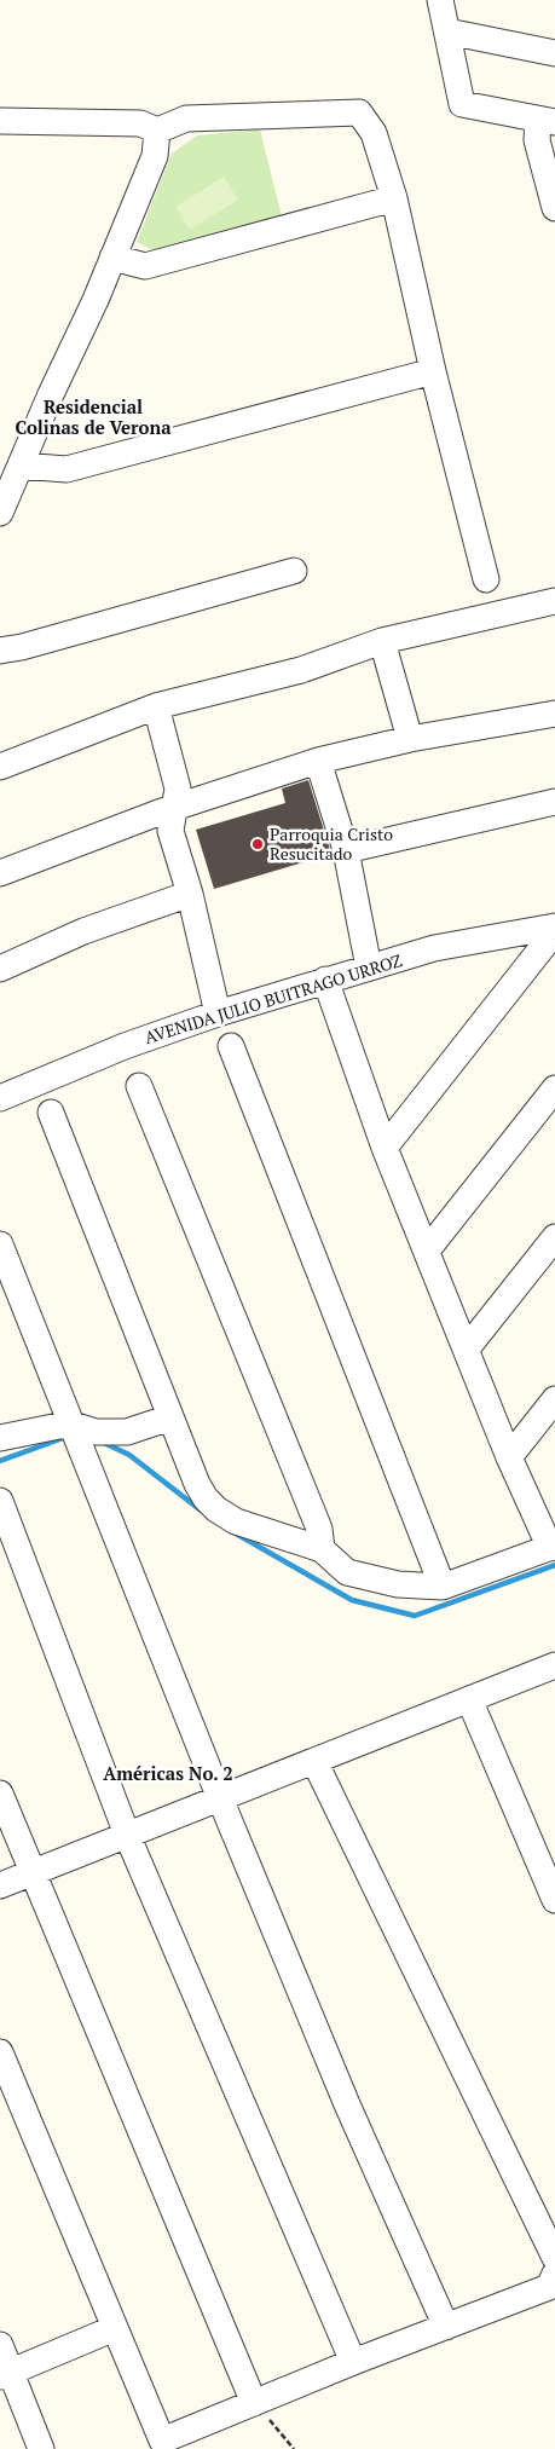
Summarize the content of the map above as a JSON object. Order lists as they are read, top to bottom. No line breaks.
{"streets":{"street":["AVENIDA JULIO BUITRAGO URROZ"]},"districts":["Residencial Colinas de Verona","Américas No. 2"],"places":["Parroquia Cristo Resucitado"]}
